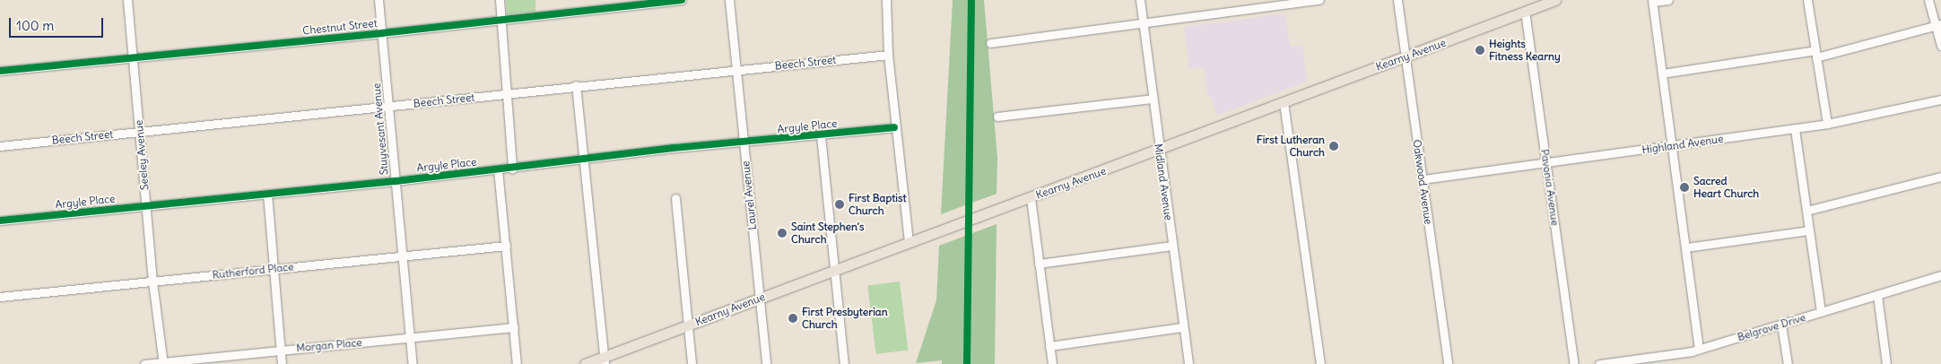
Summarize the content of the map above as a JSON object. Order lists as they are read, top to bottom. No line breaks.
{"streets":{"main road":["Kearny Avenue"],"street":["Chestnut Street","Beech Street","Argyle Place","Stuyvesant Avenue","Highland Avenue","Seeley Avenue","Midland Avenue","Oakwood Avenue","Pavonia Avenue","Laurel Avenue","Rutherford Place","Belgrove Drive","Morgan Place"]},"crossings":[["Chestnut Street","Stuyvesant Avenue"],["Chestnut Street","Seeley Avenue"],["Kearny Avenue","Midland Avenue"],["Kearny Avenue","Oakwood Avenue"],["Kearny Avenue","Pavonia Avenue"],["Kearny Avenue","Laurel Avenue"],["Beech Street","Stuyvesant Avenue"],["Beech Street","Seeley Avenue"],["Beech Street","Laurel Avenue"],["Argyle Place","Stuyvesant Avenue"],["Argyle Place","Seeley Avenue"],["Argyle Place","Laurel Avenue"],["Stuyvesant Avenue","Rutherford Place"],["Stuyvesant Avenue","Morgan Place"],["Highland Avenue","Oakwood Avenue"],["Highland Avenue","Pavonia Avenue"],["Seeley Avenue","Rutherford Place"],["Seeley Avenue","Morgan Place"]],"places":["Heights Fitness Kearny","First Lutheran Church","Sacred Heart Church","First Baptist Church","Saint Stephen's Church","First Presbyterian Church"],"scale_bar":"100 m"}
